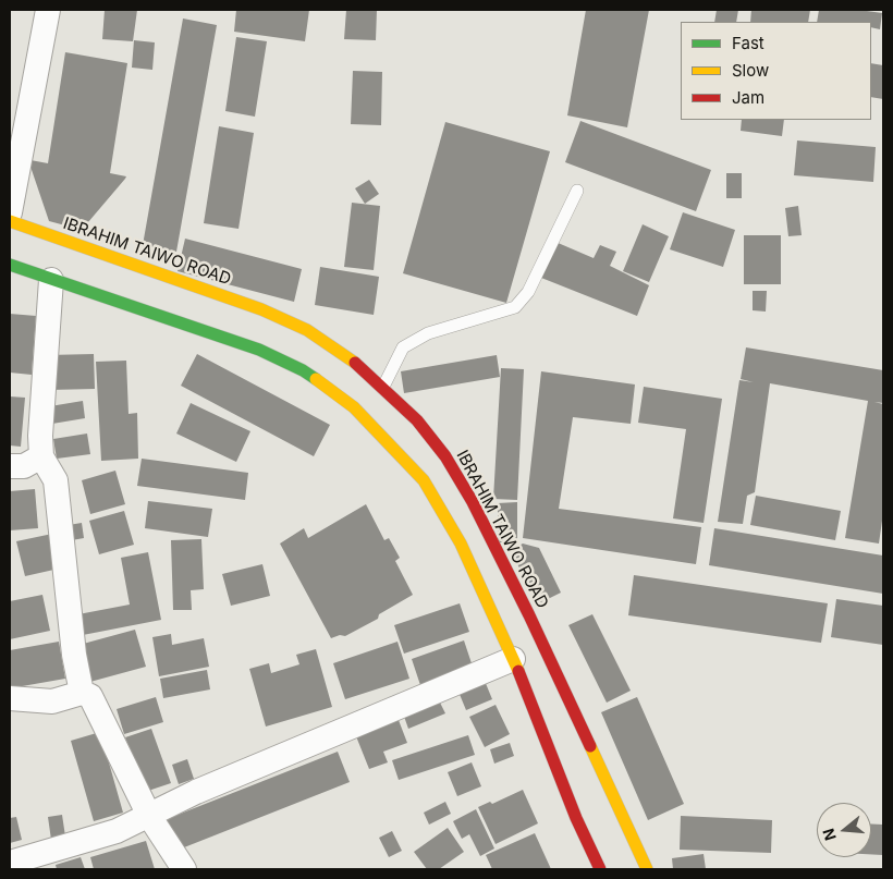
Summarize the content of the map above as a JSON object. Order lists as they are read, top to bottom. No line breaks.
{"streets":{"main road":["IBRAHIM TAIWO ROAD"]},"legend":["Fast","Slow","Jam"],"north":"left"}
